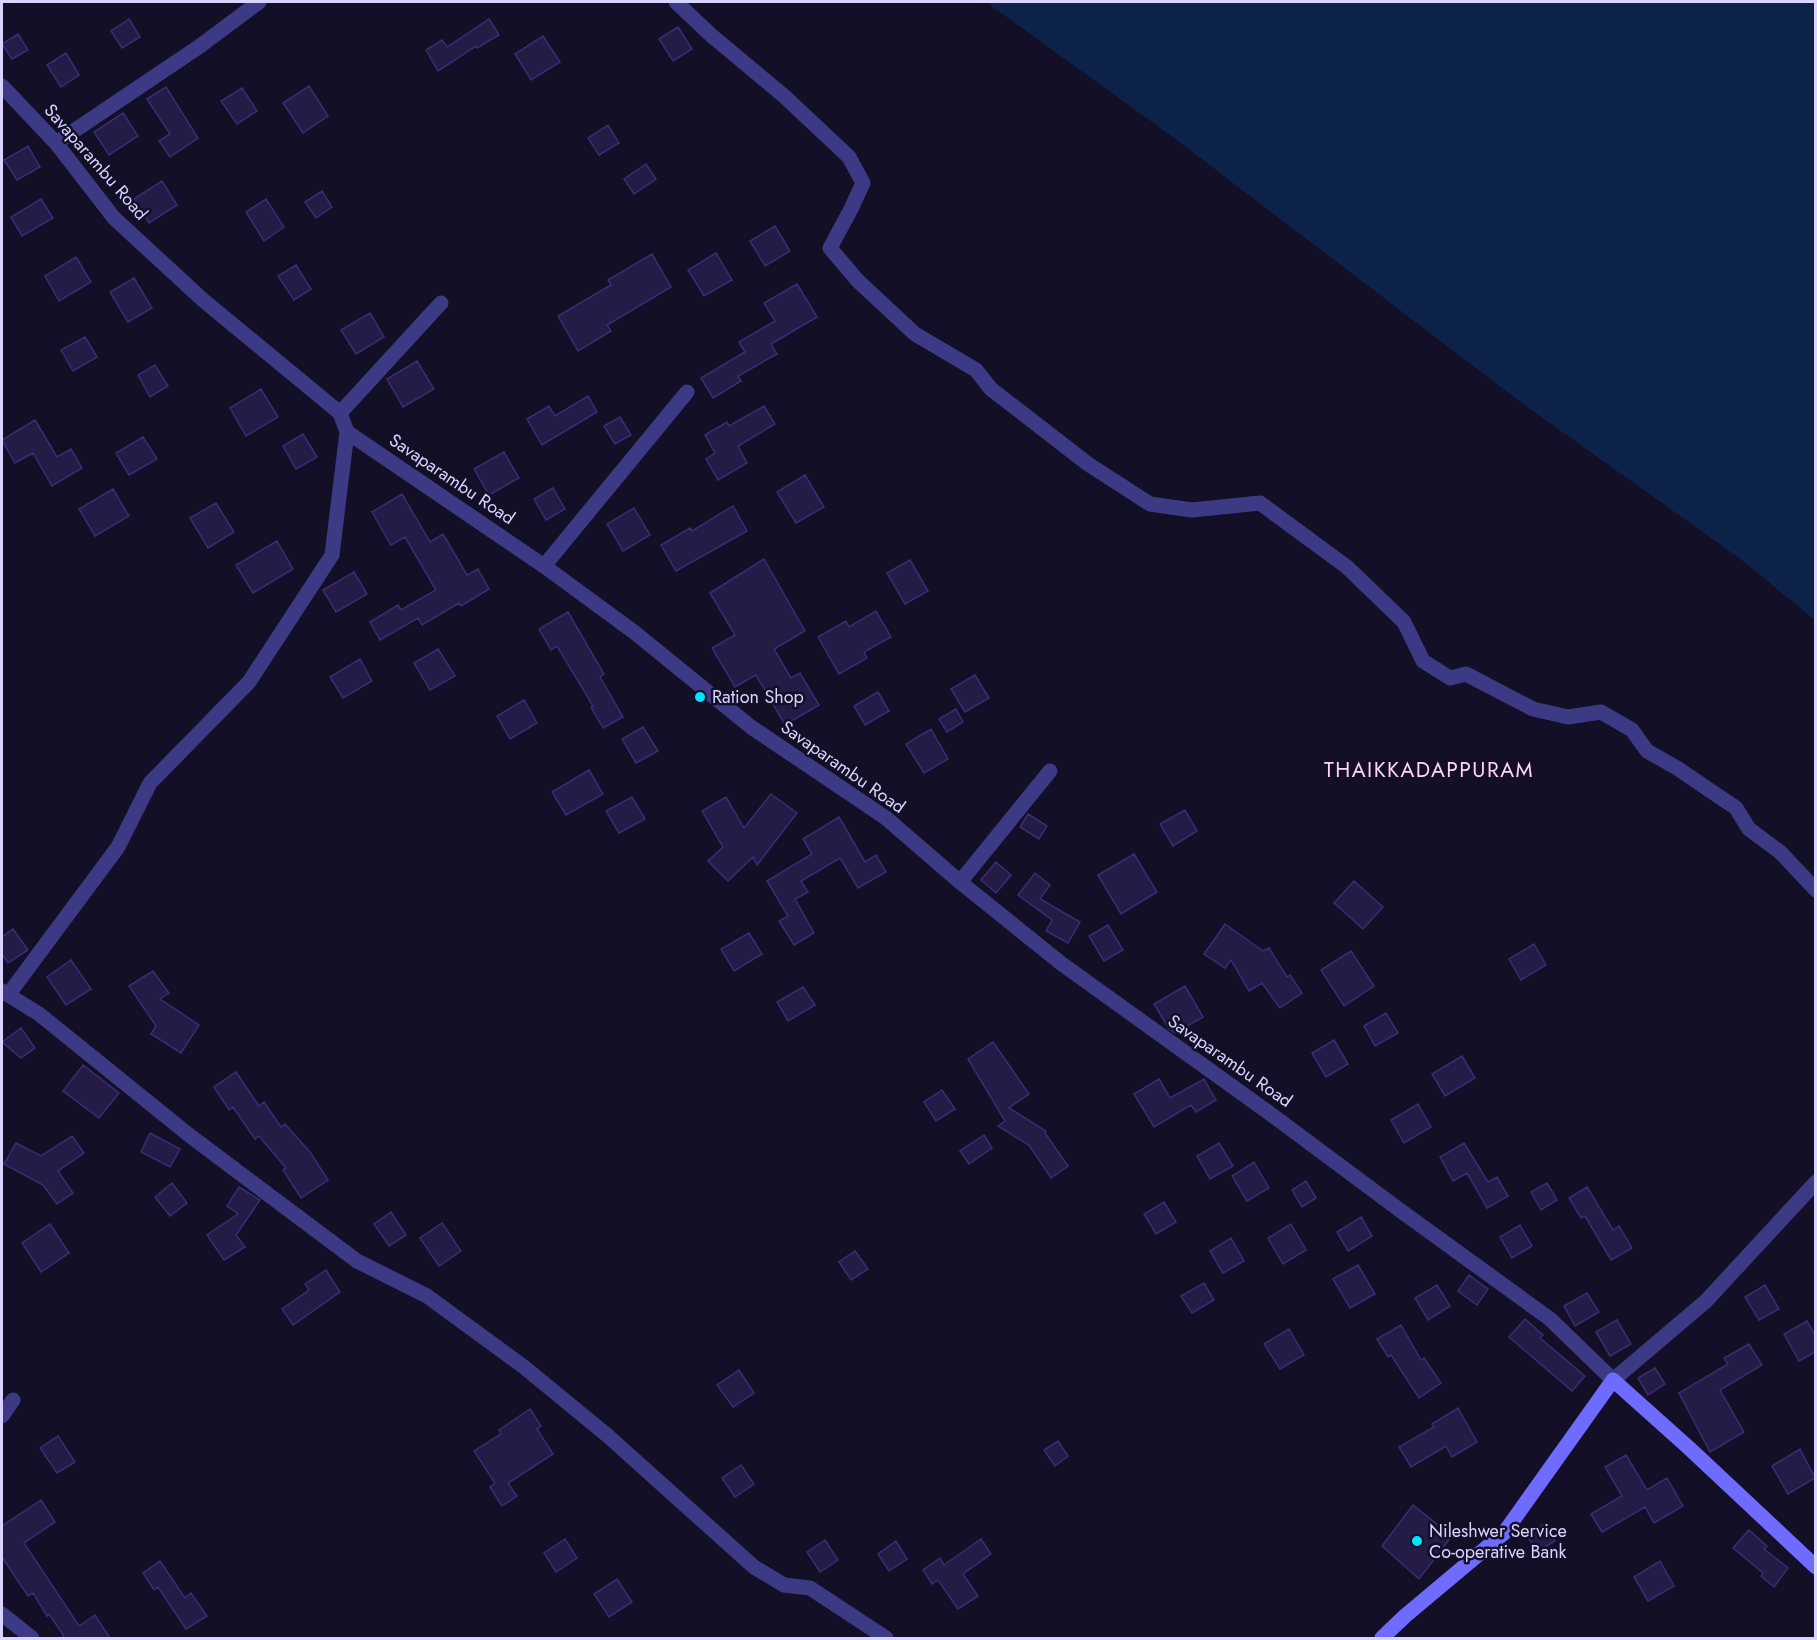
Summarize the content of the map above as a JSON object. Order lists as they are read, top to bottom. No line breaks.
{"streets":{"street":["Savaparambu Road"]},"districts":["THAIKKADAPPURAM"],"places":["Ration Shop","Nileshwer Service Co-operative Bank"]}
